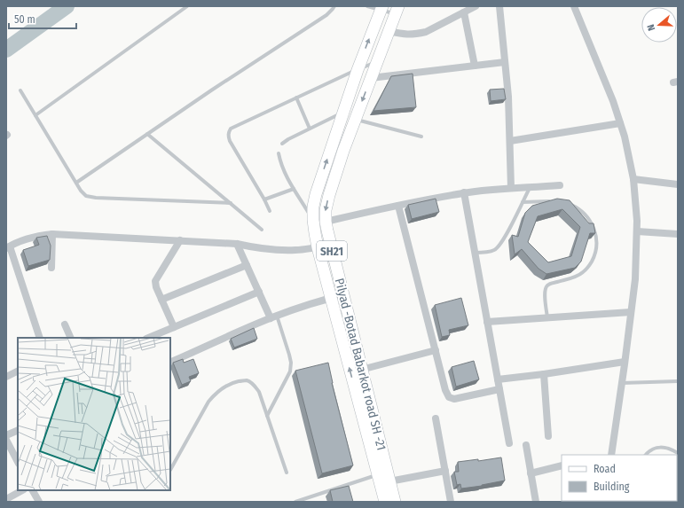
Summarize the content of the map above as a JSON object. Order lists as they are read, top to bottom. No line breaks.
{"streets":{"main road":["SH21","Pilyad -Botad Babarkot road SH -21"]},"legend":["Road","Building"],"scale_bar":"50 m","north":"left"}
